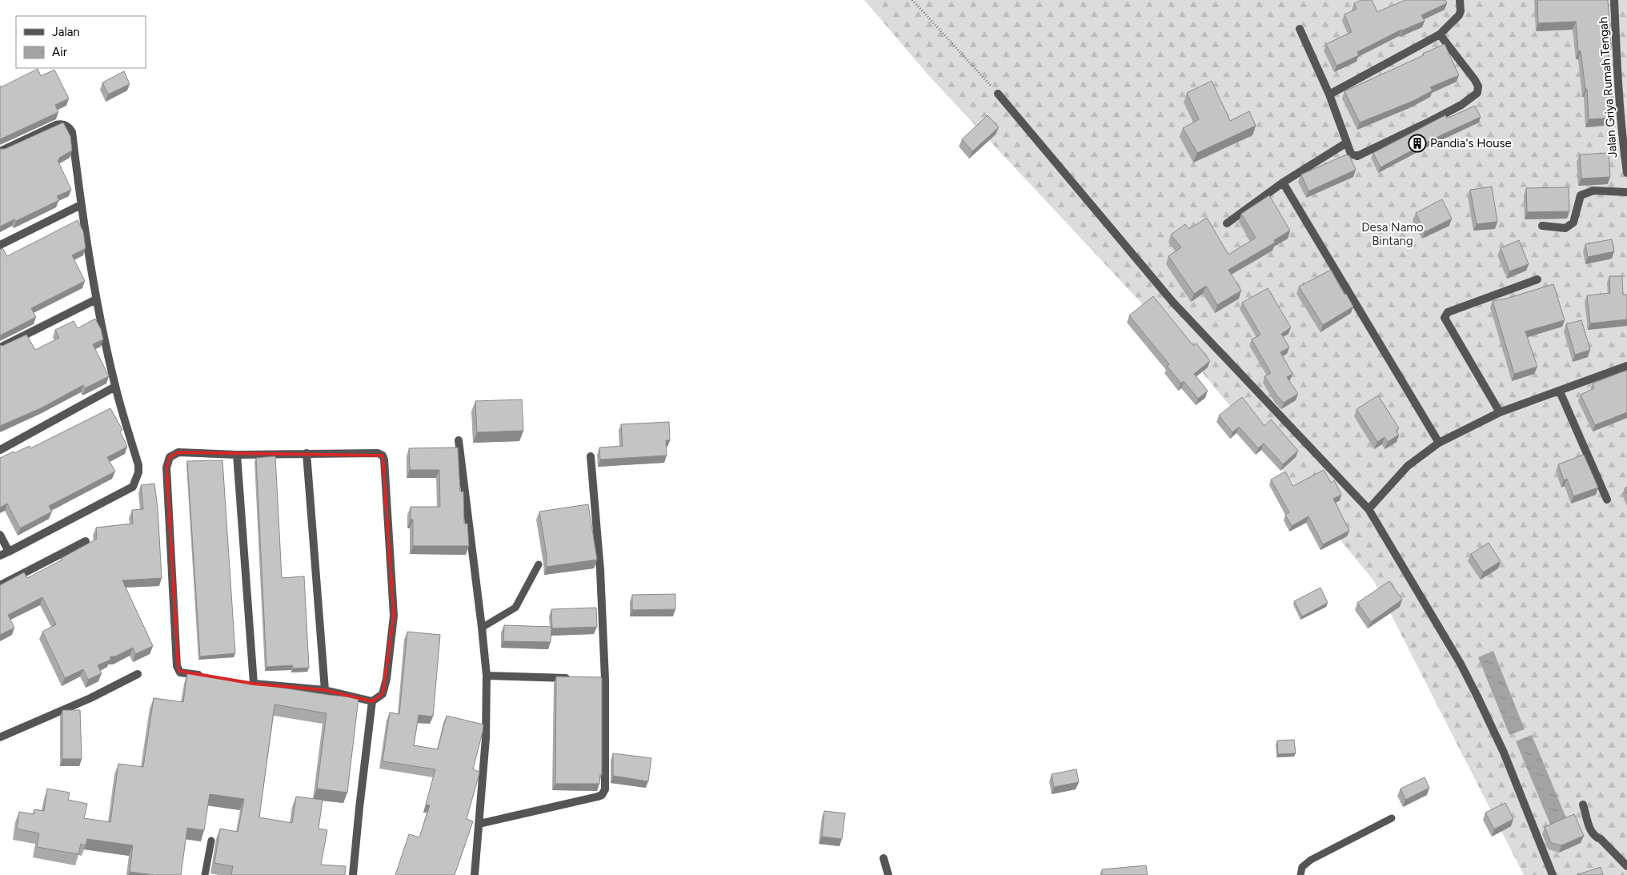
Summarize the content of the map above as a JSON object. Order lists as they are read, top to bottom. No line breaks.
{"streets":{"street":["Jalan Griya Rumah Tengah"]},"parks":["Desa Namo Bintang"],"places":{"building":["Pandia's House"]},"legend":["Jalan","Air"]}
